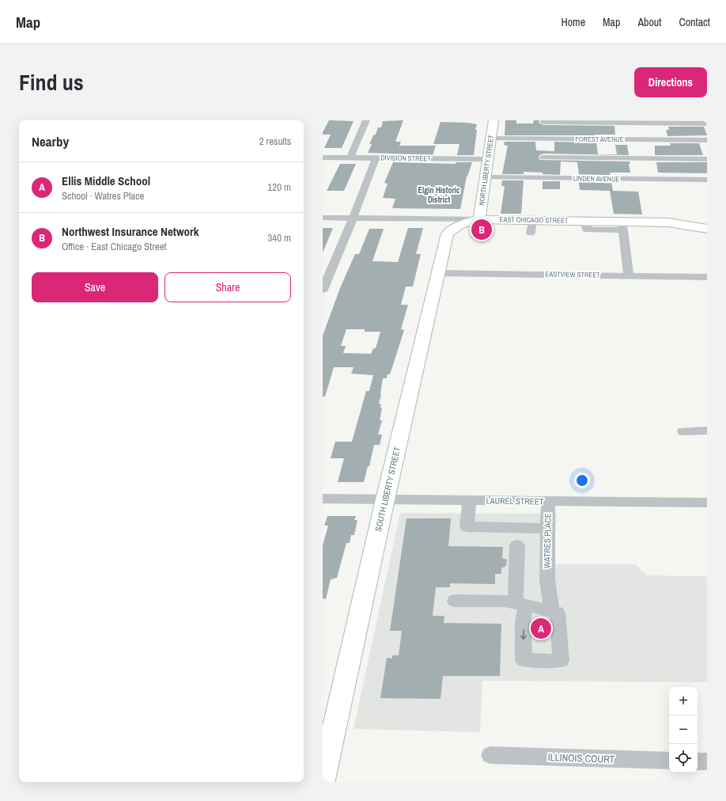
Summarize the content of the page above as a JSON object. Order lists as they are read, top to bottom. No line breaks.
{"streets":{"main road":["NORTH LIBERTY STREET","EAST CHICAGO STREET","SOUTH LIBERTY STREET"],"street":["FOREST AVENUE","DIVISION STREET","LINDEN AVENUE","EASTVIEW STREET","LAUREL STREET","WATRES PLACE","ILLINOIS COURT"]},"crossings":[["FOREST AVENUE","NORTH LIBERTY STREET"],["DIVISION STREET","NORTH LIBERTY STREET"],["NORTH LIBERTY STREET","LINDEN AVENUE"],["NORTH LIBERTY STREET","EAST CHICAGO STREET"],["EAST CHICAGO STREET","SOUTH LIBERTY STREET"],["EASTVIEW STREET","SOUTH LIBERTY STREET"],["SOUTH LIBERTY STREET","LAUREL STREET"],["LAUREL STREET","WATRES PLACE"]],"districts":["Elgin Historic District"],"page":{"header":"Map","nav":["Home","Map","About","Contact"],"title":"Find us","buttons":["Directions",["Save","Share"]],"heading":["Nearby","2 results"],"list":[{"mark":"A","name":"Ellis Middle School","note":"School · Watres Place","value":"120 m"},{"mark":"B","name":"Northwest Insurance Network","note":"Office · East Chicago Street","value":"340 m"}],"pins":["B","A"],"map_buttons":["+","−"]}}
